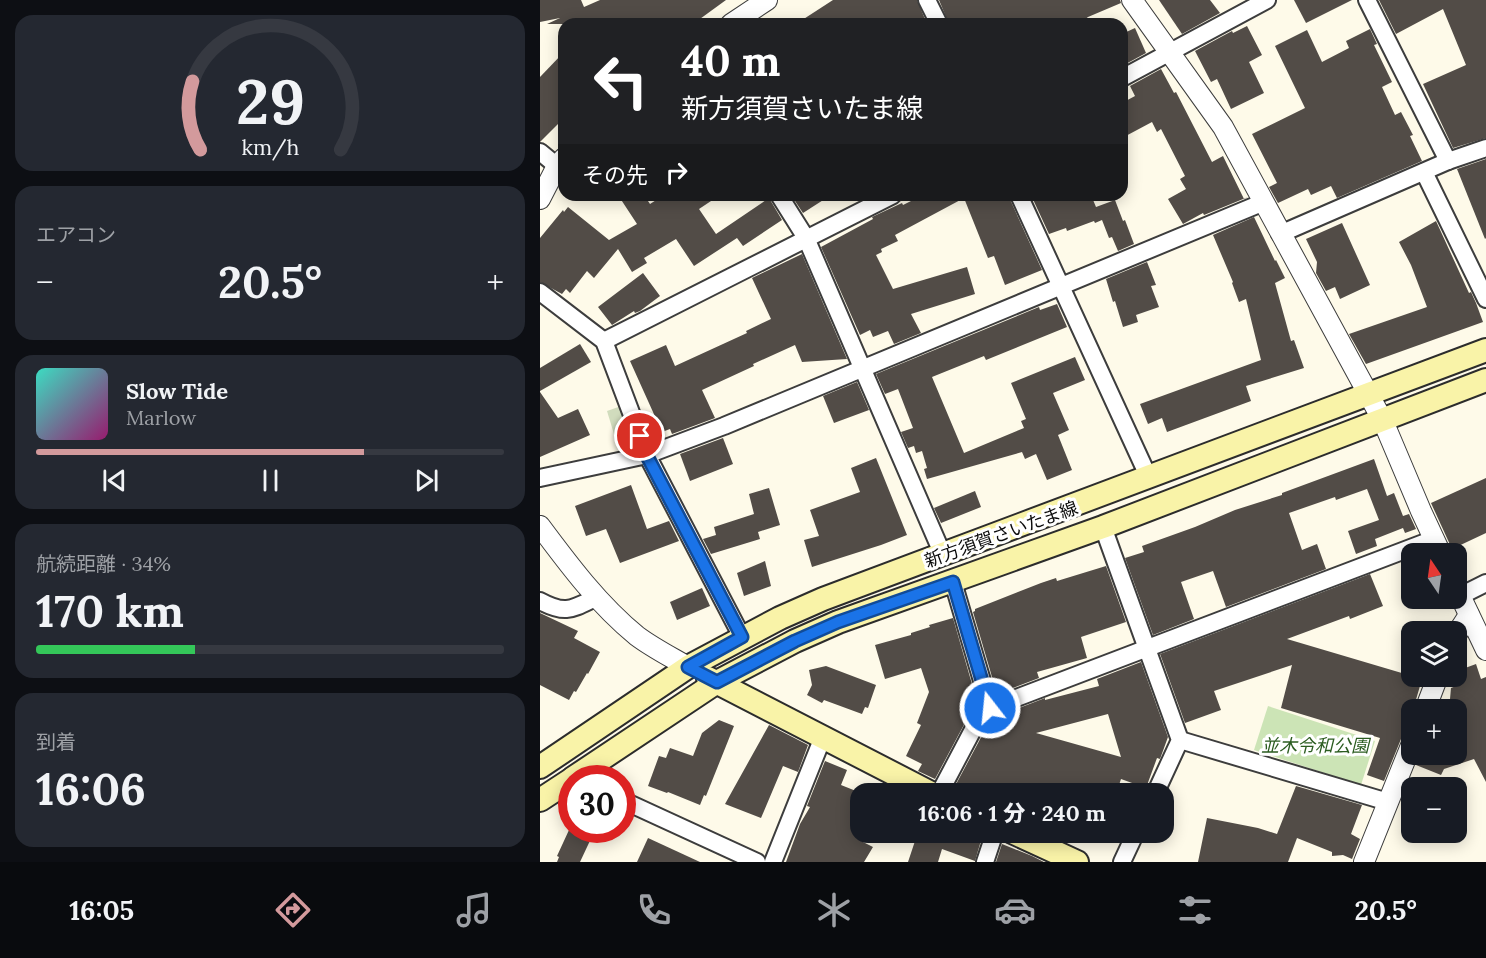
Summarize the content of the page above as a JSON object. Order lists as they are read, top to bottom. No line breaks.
{"streets":{"main road":["新方須賀さいたま線"]},"parks":["並木令和公園"],"north":"top","page":{"turn":["40 m","新方須賀さいたま線"],"then":"その先","tile":["エアコン",["航続距離 · 34%","170 km"],["到着","16:06"]],"heat":["−","20.5°","+"],"song":["Slow Tide","Marlow"],"map_buttons":["+","−"],"limit":"30","trip":"16:06 · 1 分 · 240 m","tabs":["16:05","20.5°"],"gauge":["29","km/h"]}}
